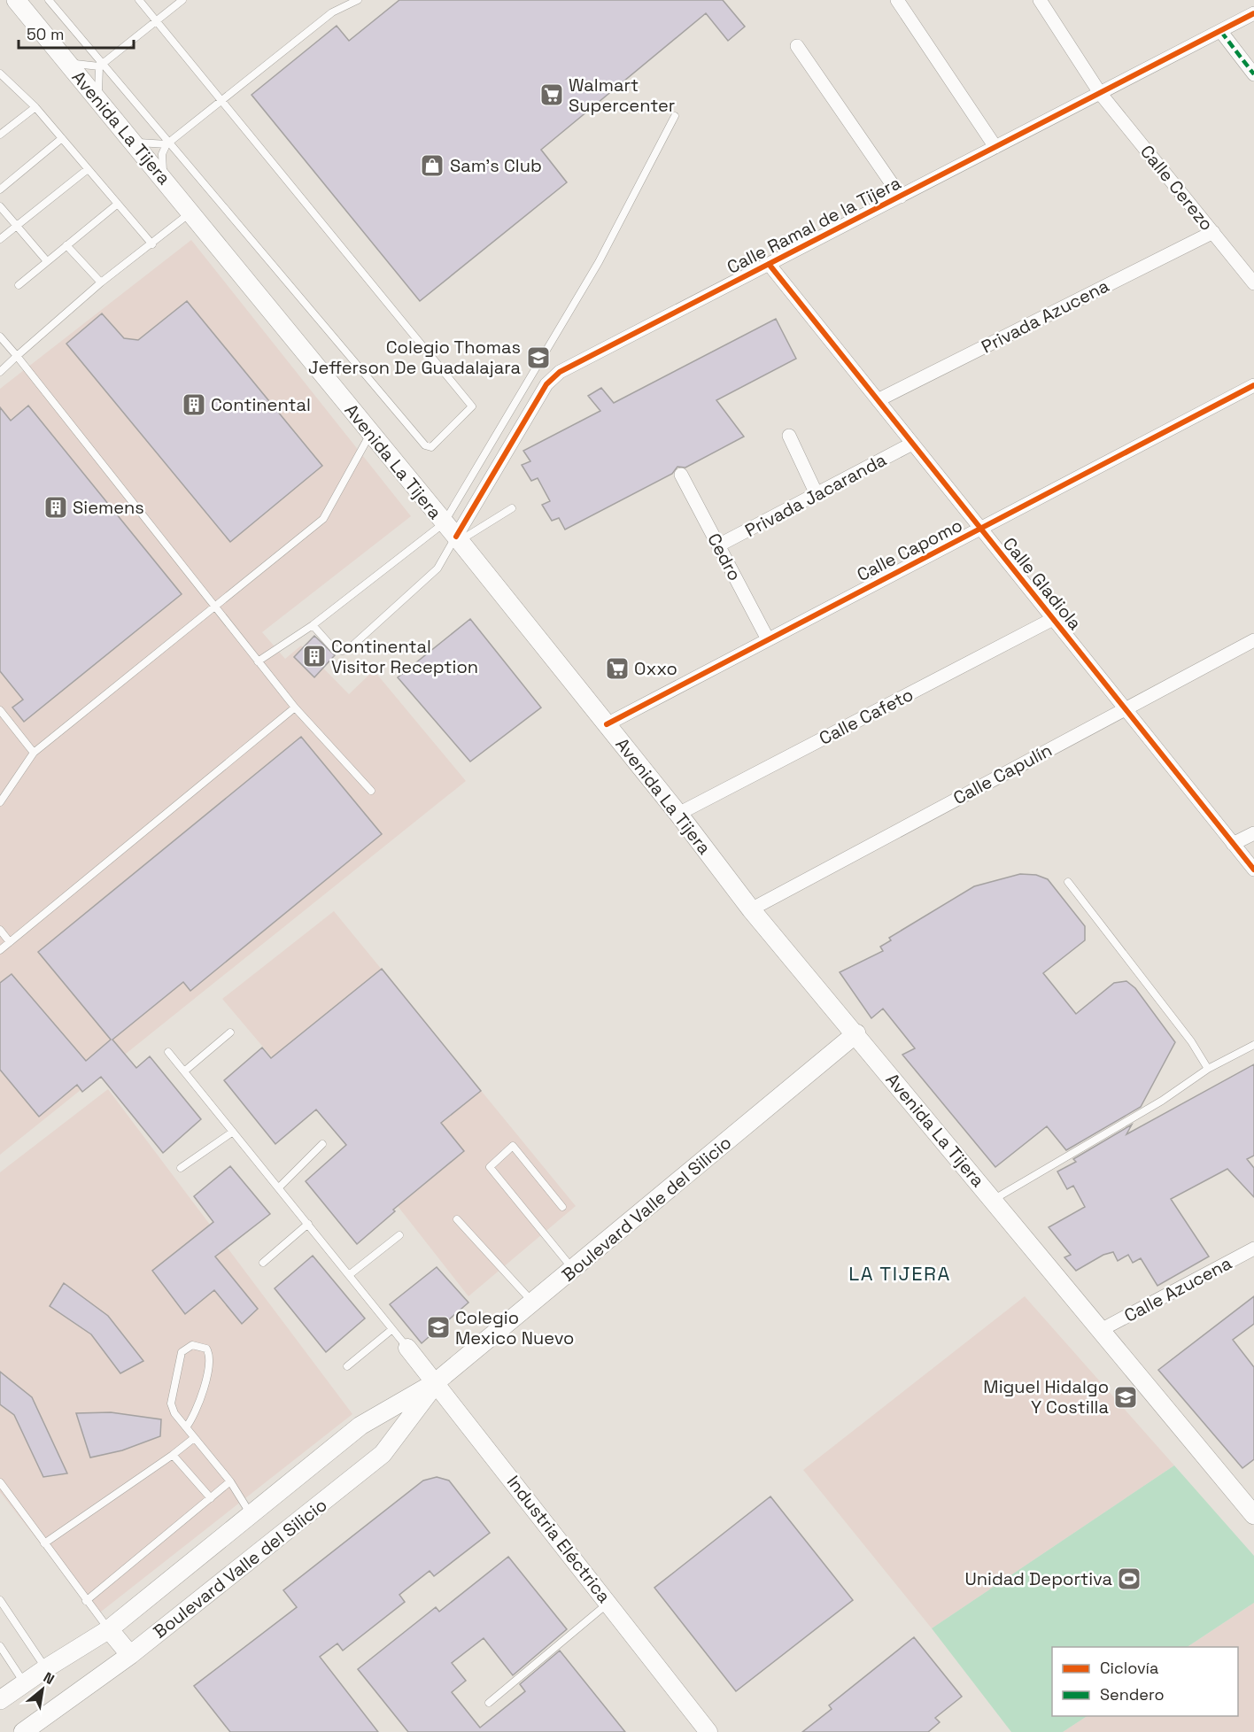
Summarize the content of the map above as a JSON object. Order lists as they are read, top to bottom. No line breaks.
{"streets":{"main road":["Avenida La Tijera","Boulevard Valle del Silicio"],"street":["Calle Cerezo","Calle Ramal de la Tijera","Privada Azucena","Privada Jacaranda","Calle Capomo","Cedro","Calle Gladiola","Calle Cafeto","Calle Capulín","Calle Azucena","Industria Eléctrica"]},"crossings":[["Avenida La Tijera","Calle Ramal de la Tijera"],["Avenida La Tijera","Calle Capomo"],["Avenida La Tijera","Calle Cafeto"],["Avenida La Tijera","Calle Capulín"],["Avenida La Tijera","Boulevard Valle del Silicio"],["Avenida La Tijera","Calle Azucena"],["Calle Cerezo","Calle Ramal de la Tijera"],["Calle Cerezo","Privada Azucena"],["Calle Ramal de la Tijera","Calle Gladiola"],["Privada Azucena","Calle Gladiola"],["Privada Jacaranda","Cedro"],["Privada Jacaranda","Calle Gladiola"],["Calle Capomo","Cedro"],["Calle Capomo","Calle Gladiola"],["Calle Gladiola","Calle Cafeto"],["Calle Gladiola","Calle Capulín"],["Boulevard Valle del Silicio","Industria Eléctrica"]],"districts":["LA TIJERA"],"places":{"supermarket":["Walmart Supercenter","Oxxo"],"shop":["Sam's Club"],"school or university":["Colegio Thomas Jefferson De Guadalajara","Colegio Mexico Nuevo","Miguel Hidalgo Y Costilla"],"building":["Continental","Siemens","Continental Visitor Reception"],"sports":["Unidad Deportiva"]},"legend":["Ciclovía","Sendero"],"scale_bar":"50 m","north":"top right"}
